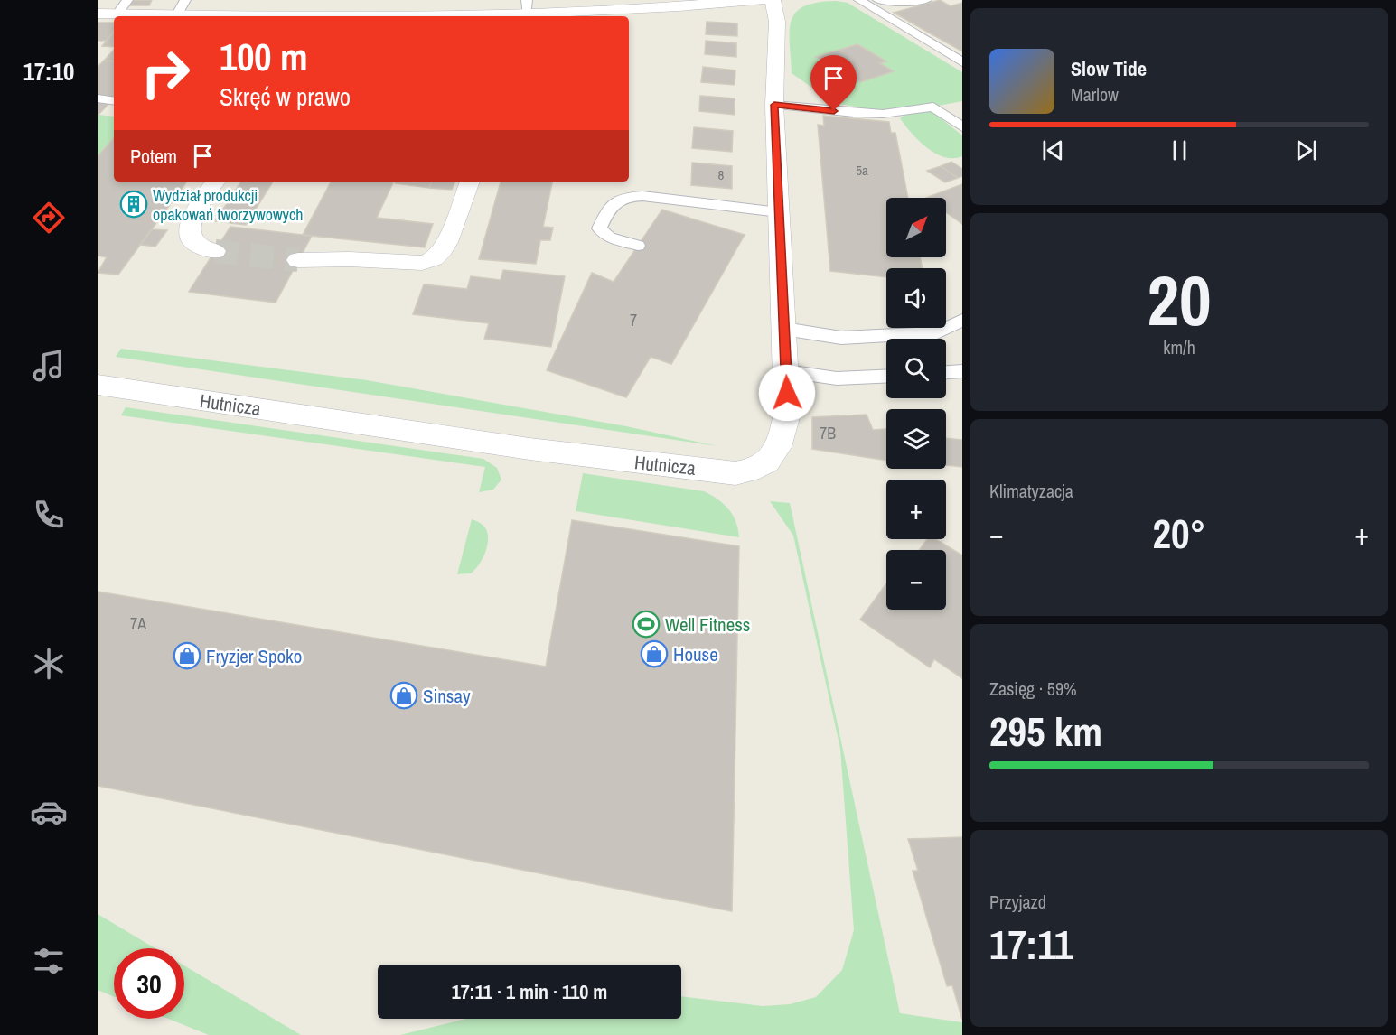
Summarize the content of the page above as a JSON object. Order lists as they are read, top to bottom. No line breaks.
{"streets":{"street":["Hutnicza"]},"places":{"building":["Wydział produkcji opakowań tworzywowych"],"sports":["Well Fitness"],"shop":["House","Fryzjer Spoko","Sinsay"]},"house_numbers":["5a","8","7","7B","7A"],"north":"top right","page":{"tabs":"17:10","turn":["100 m","Skręć w prawo"],"song":["Slow Tide","Marlow"],"then":"Potem","map_buttons":["+","−"],"tile":[["20","km/h"],"Klimatyzacja",["Zasięg · 59%","295 km"],["Przyjazd","17:11"]],"heat":["−","20°","+"],"limit":"30","trip":"17:11 · 1 min · 110 m"}}
